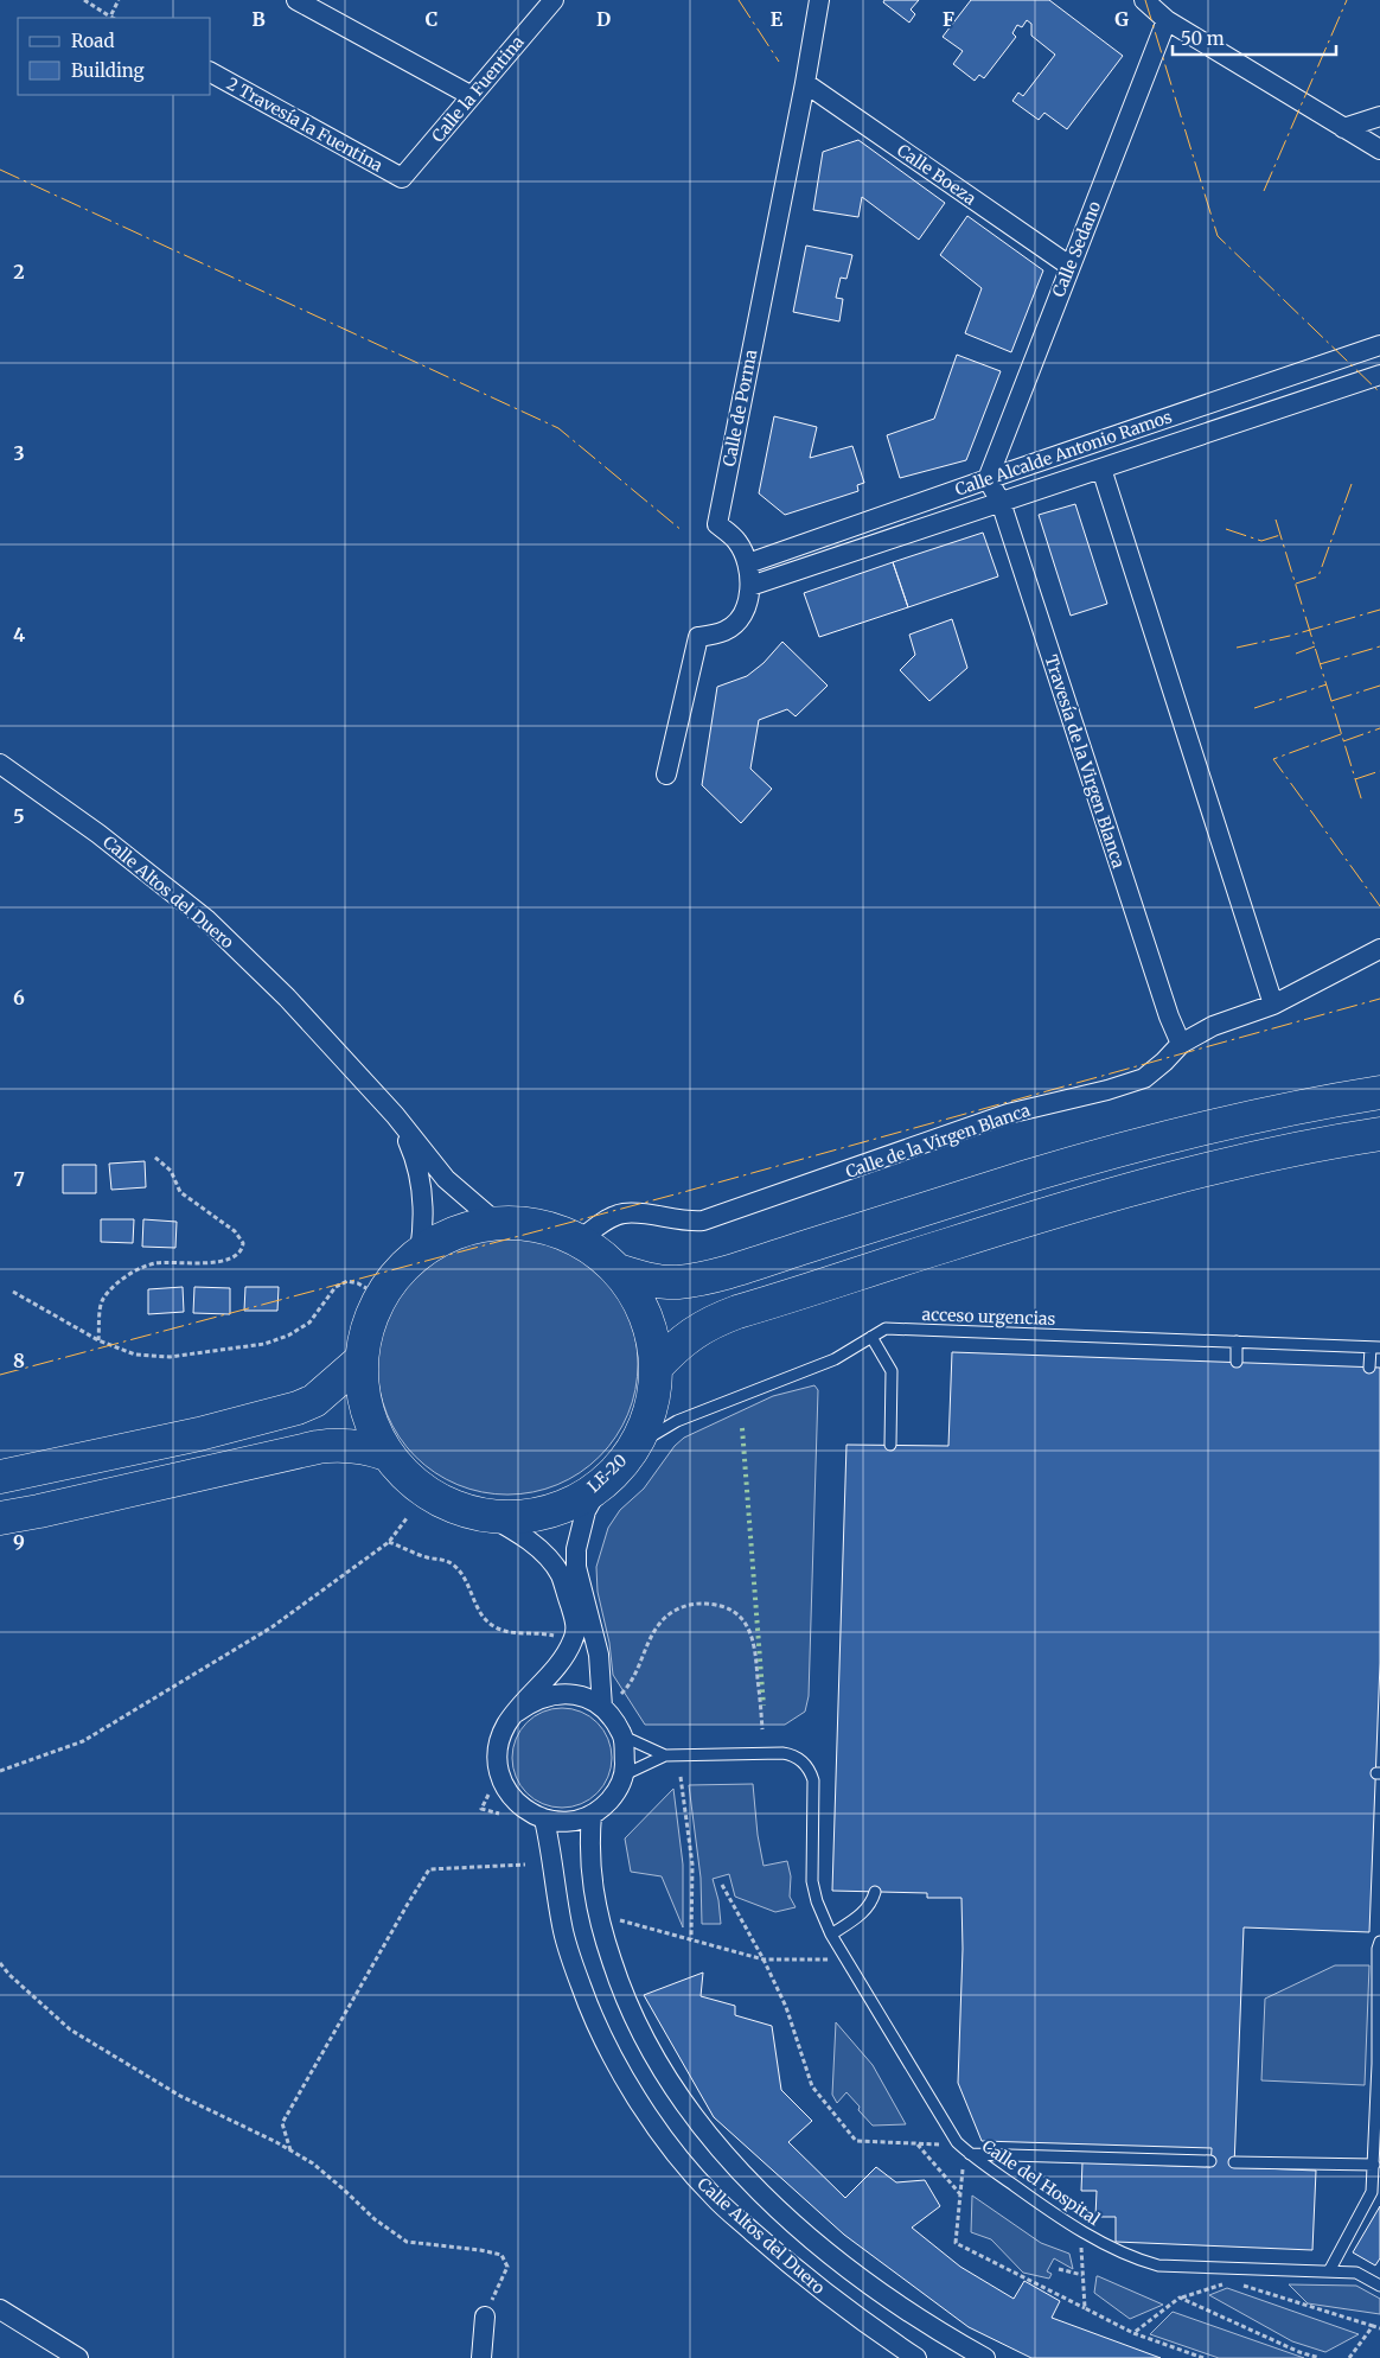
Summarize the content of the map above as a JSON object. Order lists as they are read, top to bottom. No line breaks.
{"streets":{"highway":["LE-20"],"street":["Calle la Fuentina","2 Travesía la Fuentina","Calle Boeza","Calle Sedano","Calle de Porma","Calle Alcalde Antonio Ramos","Travesía de la Virgen Blanca","Calle Altos del Duero","Calle de la Virgen Blanca"],"lane":["acceso urgencias","Calle del Hospital"]},"crossings":[["Calle la Fuentina","2 Travesía la Fuentina"],["Calle Boeza","Calle Sedano"],["Calle Boeza","Calle de Porma"],["Calle Sedano","Calle Alcalde Antonio Ramos"],["Calle Sedano","Travesía de la Virgen Blanca"],["Calle de Porma","Calle Alcalde Antonio Ramos"],["Calle Alcalde Antonio Ramos","Travesía de la Virgen Blanca"],["Travesía de la Virgen Blanca","Calle de la Virgen Blanca"],["Calle Altos del Duero","LE-20"],["Calle Altos del Duero","Calle del Hospital"],["Calle de la Virgen Blanca","LE-20"],["acceso urgencias","LE-20"]],"legend":["Road","Building"],"scale_bar":"50 m","grid":{"columns":["B","C","D","E","F","G"],"rows":["2","3","4","5","6","7","8","9"]}}
